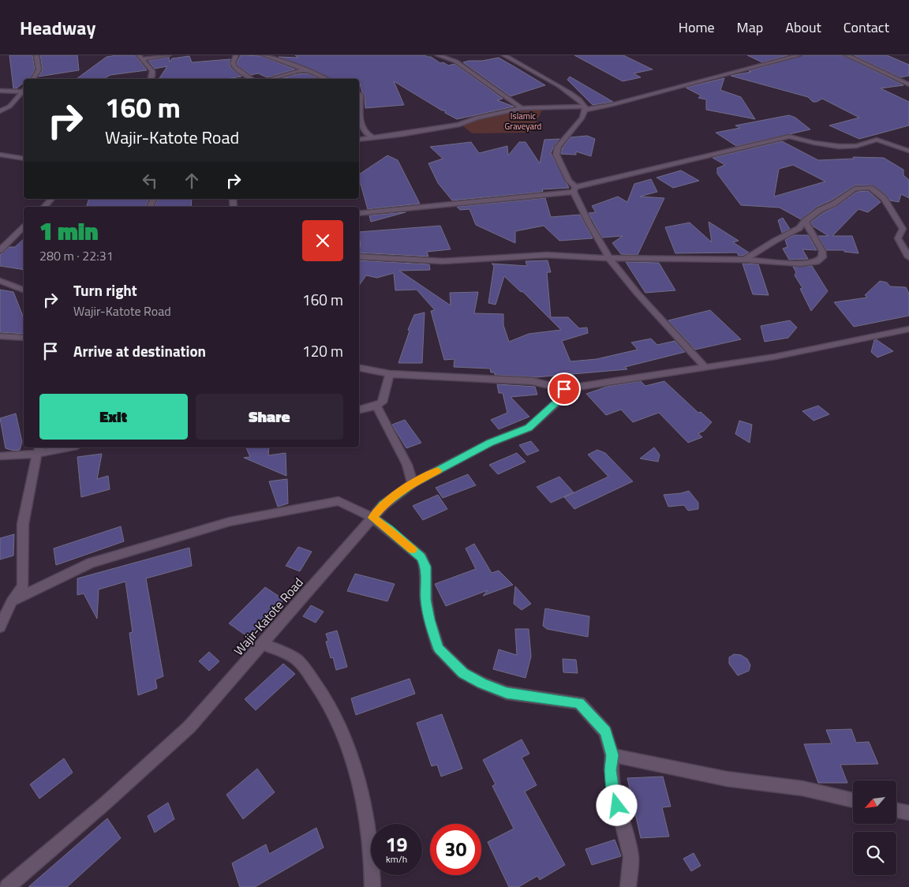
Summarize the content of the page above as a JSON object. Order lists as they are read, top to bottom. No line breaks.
{"streets":{"street":["Wajir-Katote Road"]},"parks":["Islamic Graveyard"],"north":"bottom left","page":{"header":"Headway","nav":["Home","Map","About","Contact"],"turn":["160 m","Wajir-Katote Road"],"heading":["1 min","280 m · 22:31"],"list":[{"name":"Turn right","note":"Wajir-Katote Road","value":"160 m"},{"name":"Arrive at destination","value":"120 m"}],"buttons":["Exit","Share"],"speed":"19 km/h","limit":"30"}}
